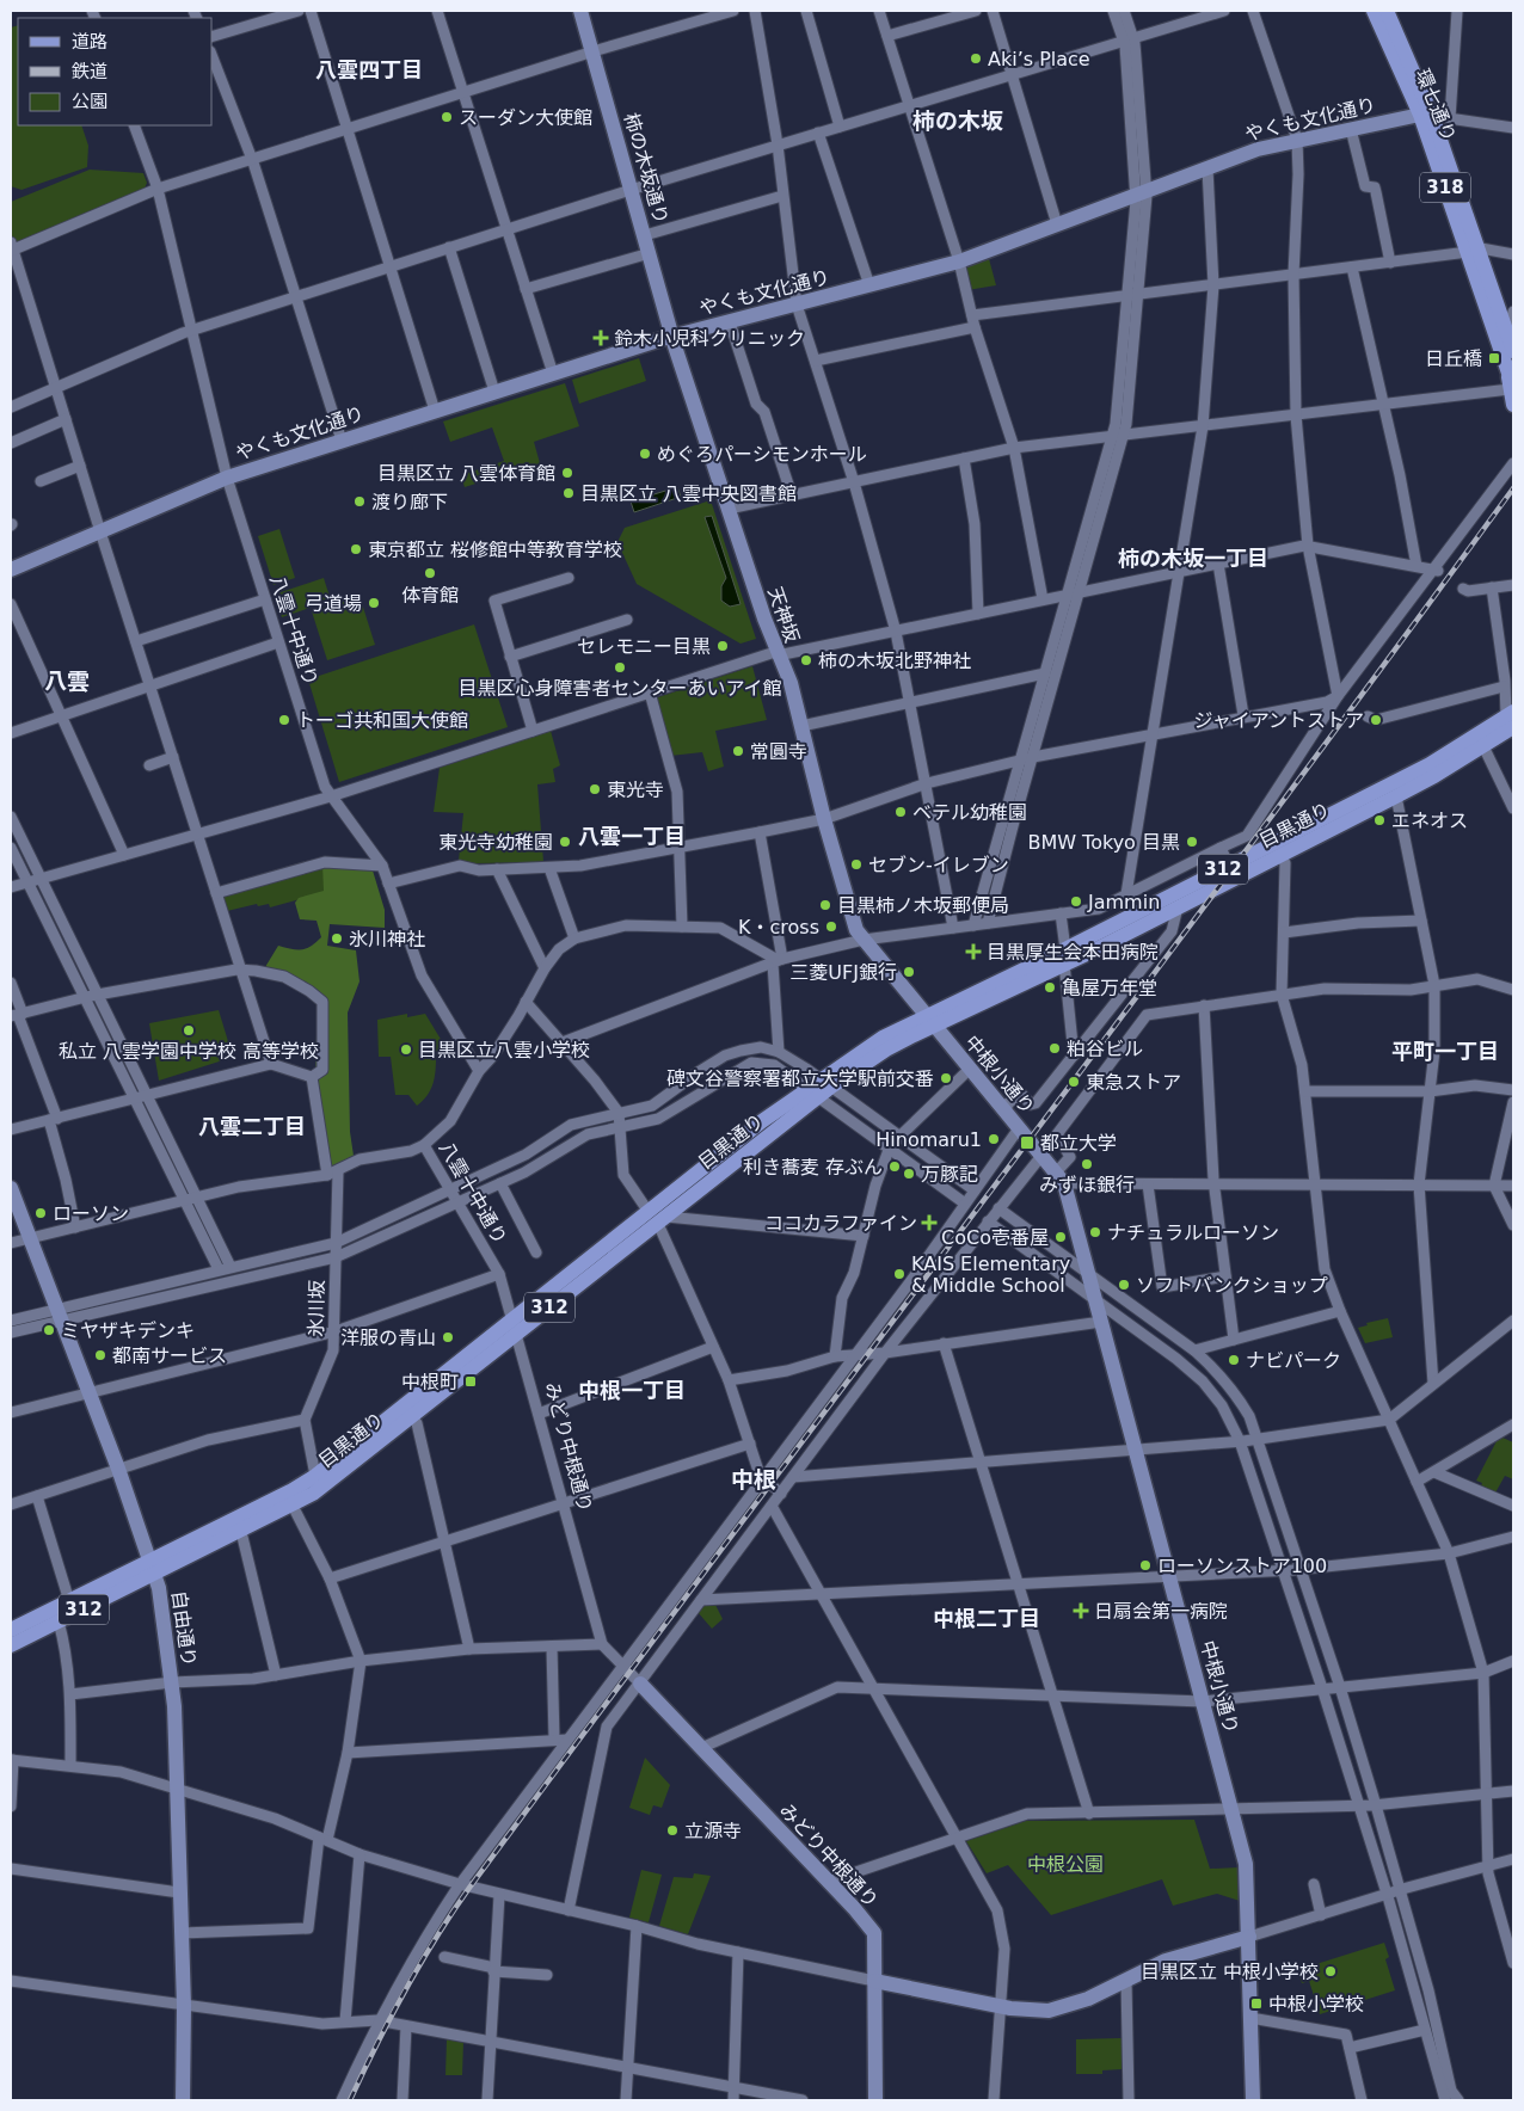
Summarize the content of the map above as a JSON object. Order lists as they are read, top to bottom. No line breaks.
{"streets":{"main road":["環七通り","318","目黒通り","312"],"street":["やくも文化通り","柿の木坂通り","天神坂","八雲十中通り","中根小通り","氷川坂","みどり中根通り","自由通り"]},"crossings":[["環七通り","やくも文化通り"],["やくも文化通り","柿の木坂通り"],["やくも文化通り","天神坂"],["やくも文化通り","八雲十中通り"],["柿の木坂通り","天神坂"],["八雲十中通り","目黒通り"],["八雲十中通り","みどり中根通り"],["目黒通り","中根小通り"],["目黒通り","みどり中根通り"],["目黒通り","自由通り"]],"districts":["八雲四丁目","柿の木坂","柿の木坂一丁目","八雲","八雲一丁目","平町一丁目","八雲二丁目","中根一丁目","中根","中根二丁目"],"parks":["中根公園"],"places":{"other":["Aki’s Place","スーダン大使館","めぐろパーシモンホール","目黒区立 八雲体育館","目黒区立 八雲中央図書館","渡り廊下","東京都立 桜修館中等教育学校","体育館","弓道場","セレモニー目黒","柿の木坂北野神社","目黒区心身障害者センターあいアイ館","トーゴ共和国大使館","ジャイアントストア","常圓寺","東光寺","ベテル幼稚園","エネオス","東光寺幼稚園","BMW Tokyo 目黒","セブン-イレブン","Jammin","目黒柿ノ木坂郵便局","K・cross","氷川神社","三菱UFJ銀行","亀屋万年堂","私立 八雲学園中学校 高等学校","粕谷ビル","目黒区立八雲小学校","碑文谷警察署都立大学駅前交番","東急ストア","Hinomaru1","みずほ銀行","利き蕎麦 存ぶん","万豚記","ローソン","ナチュラルローソン","CoCo壱番屋","KAIS Elementary & Middle School","ソフトバンクショップ","ミヤザキデンキ","洋服の青山","都南サービス","ナビパーク","ローソンストア100","立源寺","目黒区立 中根小学校"],"health":["鈴木小児科クリニック","目黒厚生会本田病院","ココカラファイン","日扇会第一病院"],"transit":["日丘橋","都立大学","中根町","中根小学校"]},"legend":["道路","鉄道","公園"]}
